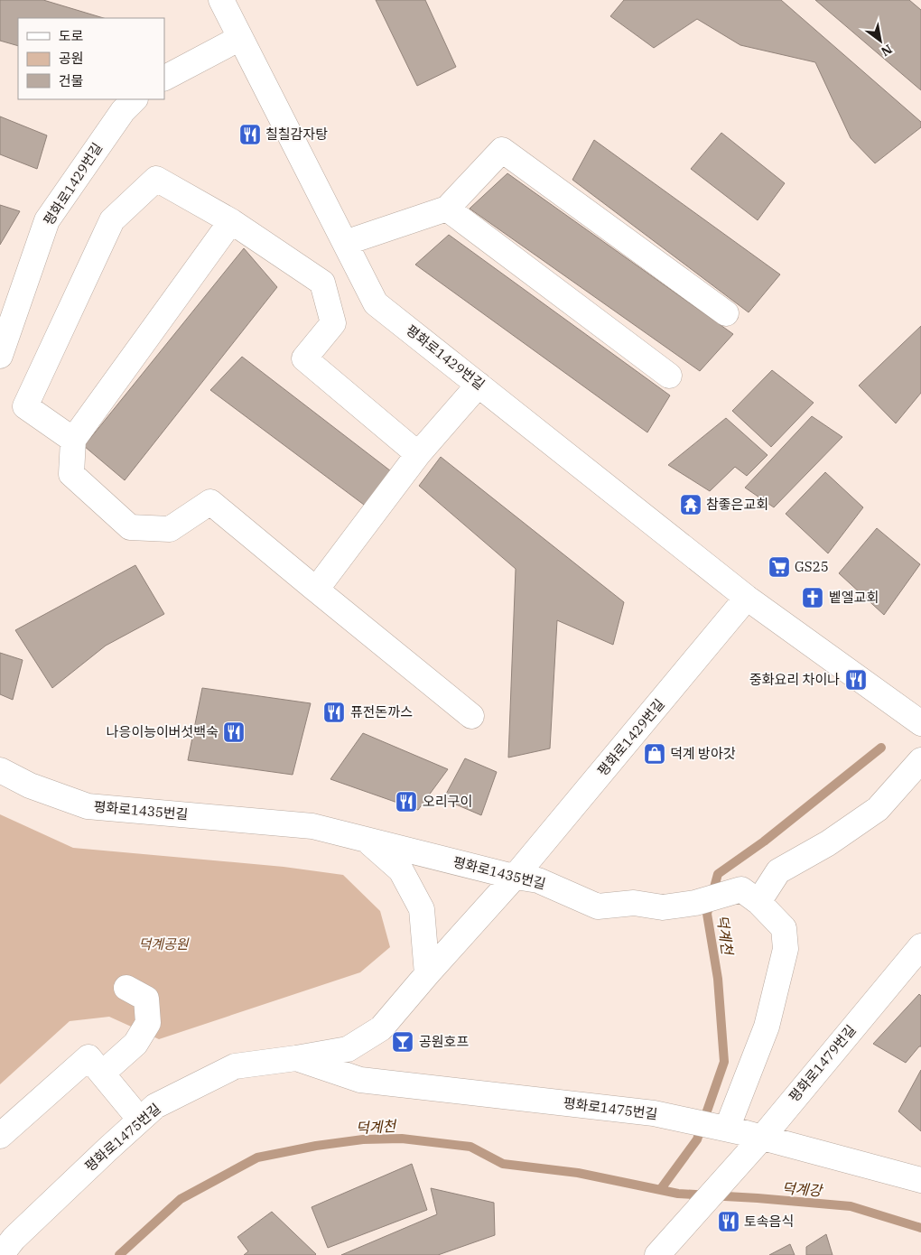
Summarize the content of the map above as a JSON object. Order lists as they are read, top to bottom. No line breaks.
{"streets":{"street":["평화로1429번길","평화로1435번길","평화로1479번길","평화로1475번길"]},"crossings":[["평화로1429번길","평화로1435번길"],["평화로1429번길","평화로1475번길"],["평화로1435번길","평화로1475번길"],["평화로1479번길","평화로1475번길"]],"water":["덕계천","덕계강"],"parks":["덕계공원"],"places":{"restaurant":["칠칠감자탕","중화요리 차이나","퓨전돈까스","나응이능이버섯백숙","오리구이","토속음식"],"temple":["참좋은교회"],"supermarket":["GS25"],"church":["벹엘교회"],"shop":["덕계 방아갓"],"bar":["공원호프"]},"legend":["도로","공원","건물"],"north":"bottom right"}
